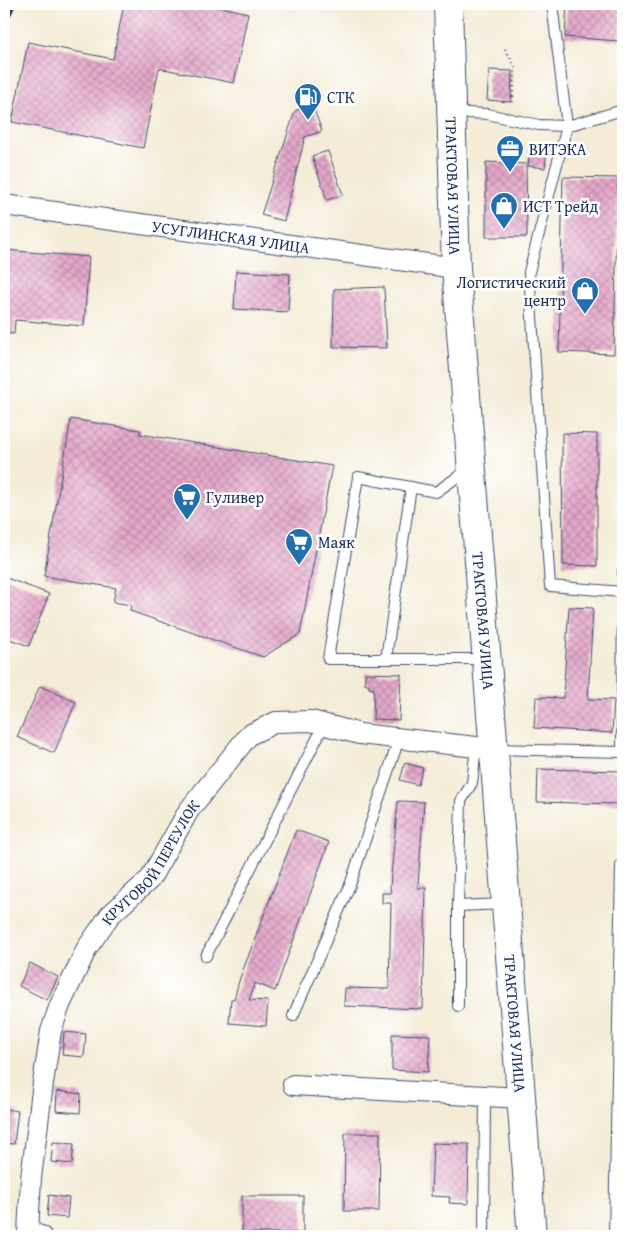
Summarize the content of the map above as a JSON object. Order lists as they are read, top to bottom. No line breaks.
{"streets":{"main road":["ТРАКТОВАЯ УЛИЦА"],"street":["УСУГЛИНСКАЯ УЛИЦА","КРУГОВОЙ ПЕРЕУЛОК"]},"crossings":[["ТРАКТОВАЯ УЛИЦА","УСУГЛИНСКАЯ УЛИЦА"],["ТРАКТОВАЯ УЛИЦА","КРУГОВОЙ ПЕРЕУЛОК"]],"places":{"fuel station":["СТК"],"office":["ВИТЭКА"],"shop":["ИСТ Трейд","Логистический центр"],"supermarket":["Гуливер","Маяк"]}}
